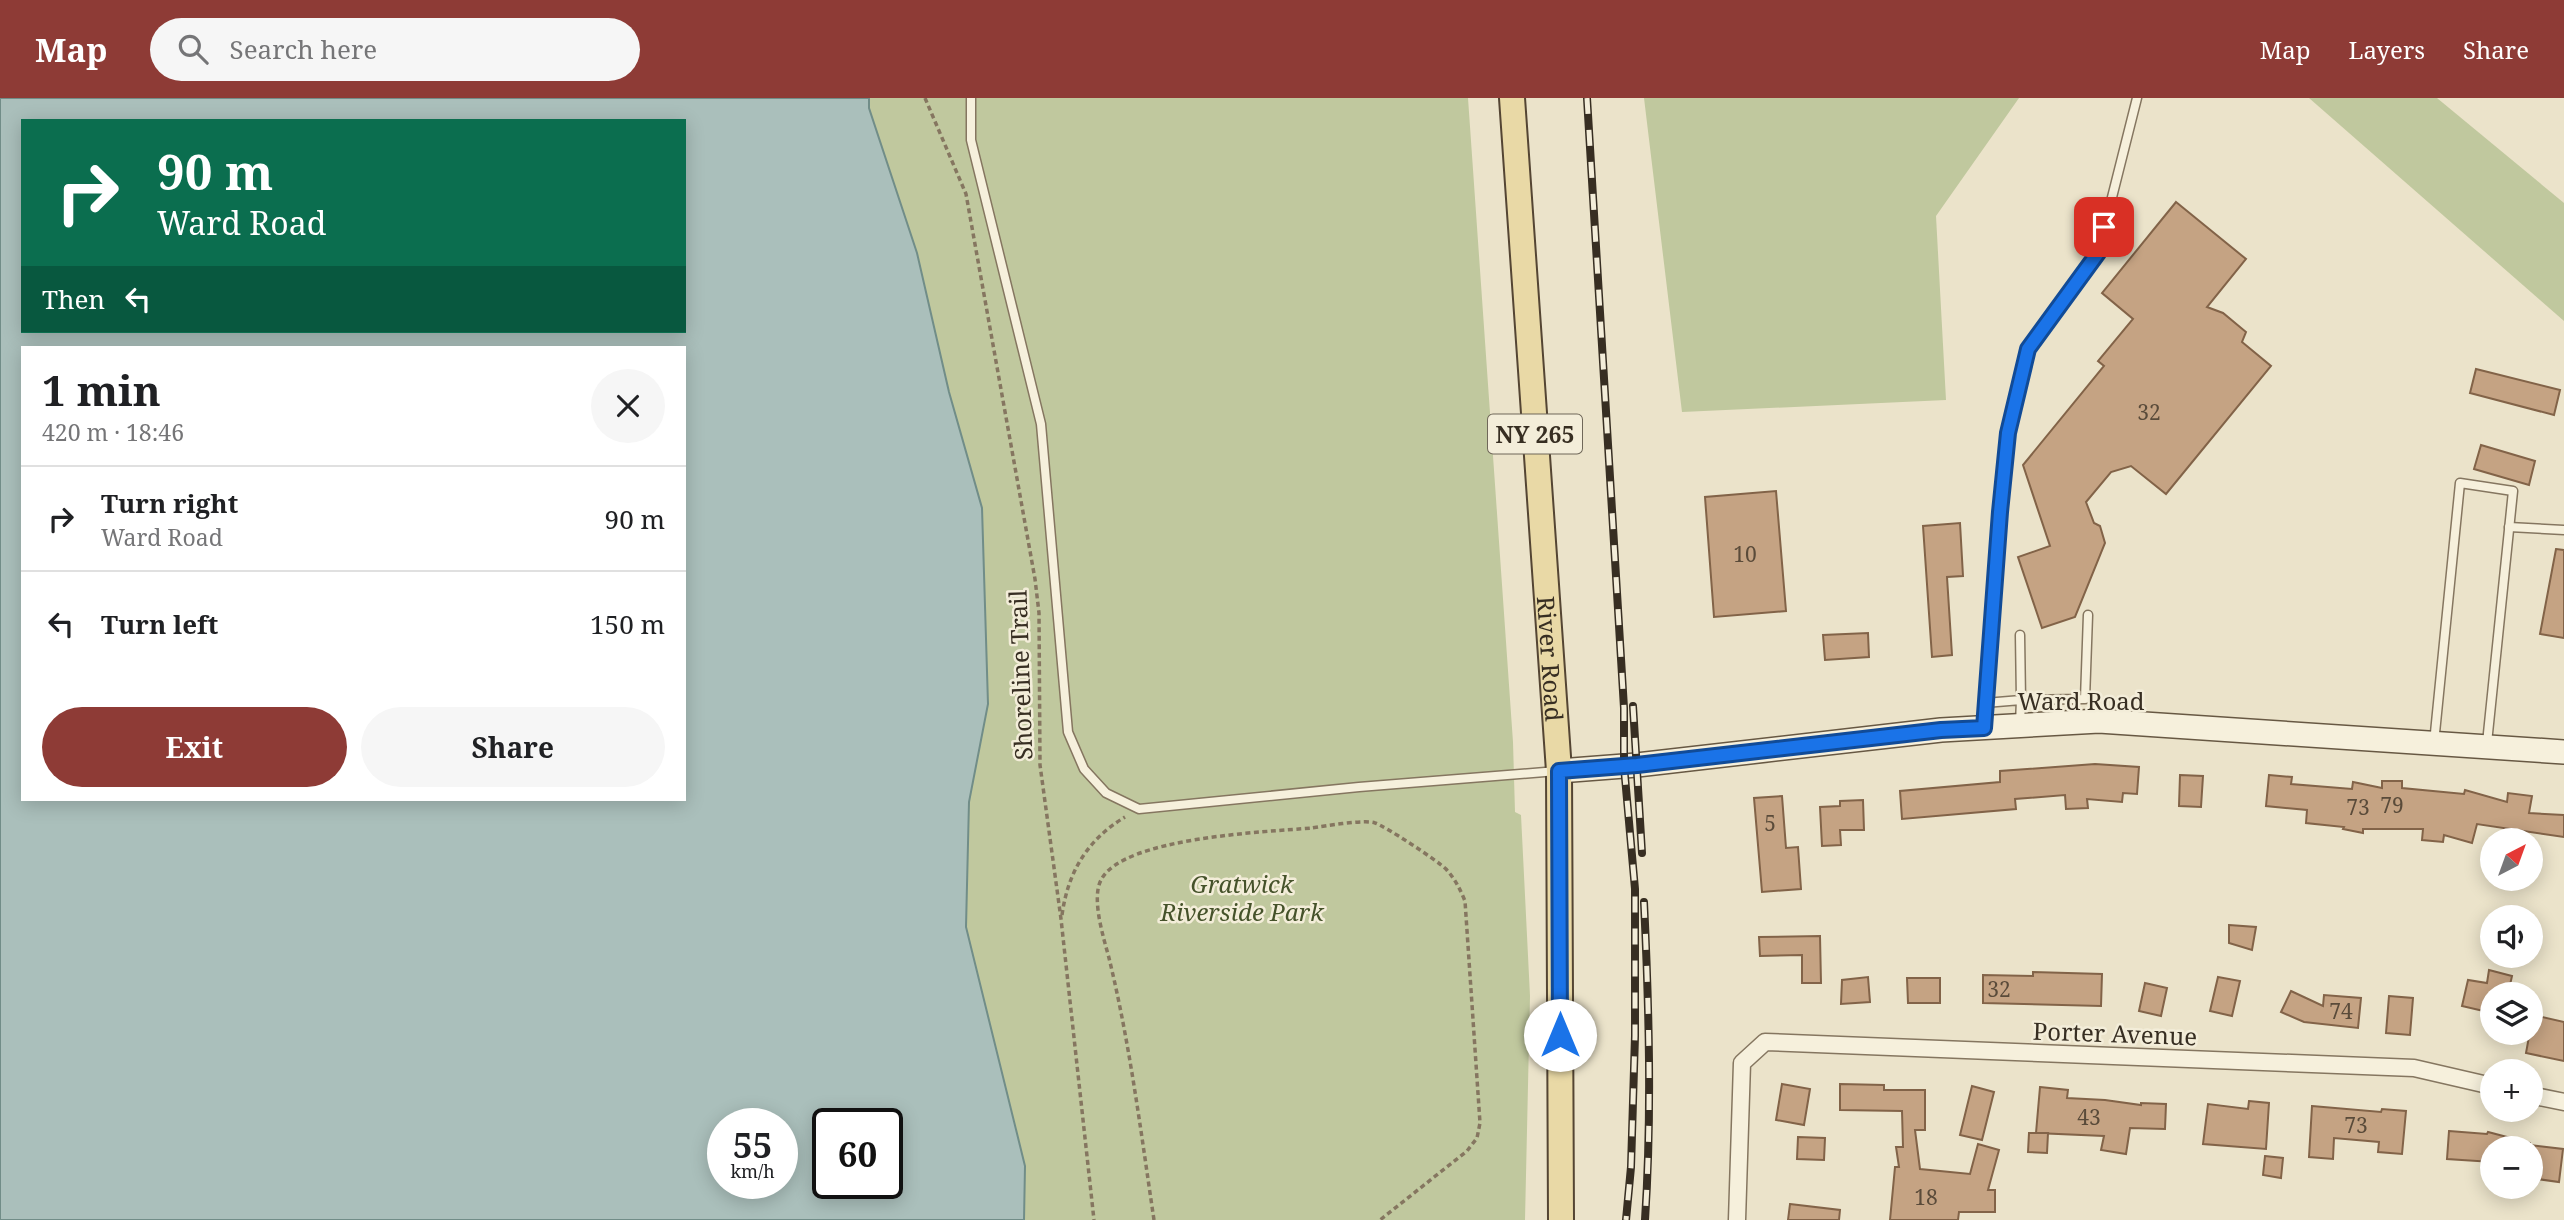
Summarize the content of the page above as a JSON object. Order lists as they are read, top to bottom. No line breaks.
{"streets":{"main road":["NY 265","River Road","Ward Road"],"street":["Porter Avenue"],"path":["Shoreline Trail"]},"crossings":[["River Road","Ward Road"]],"parks":["Gratwick Riverside Park"],"house_numbers":["32","10","79","73","5","32","74","43","73","18"],"north":"top right","page":{"header":"Map","search":"Search here","nav":["Map","Layers","Share"],"turn":["90 m","Ward Road"],"then":"Then","heading":["1 min","420 m · 18:46"],"list":[{"name":"Turn right","note":"Ward Road","value":"90 m"},{"name":"Turn left","value":"150 m"}],"buttons":["Exit","Share"],"map_buttons":["+","−"],"speed":"55 km/h","limit":"60"}}
